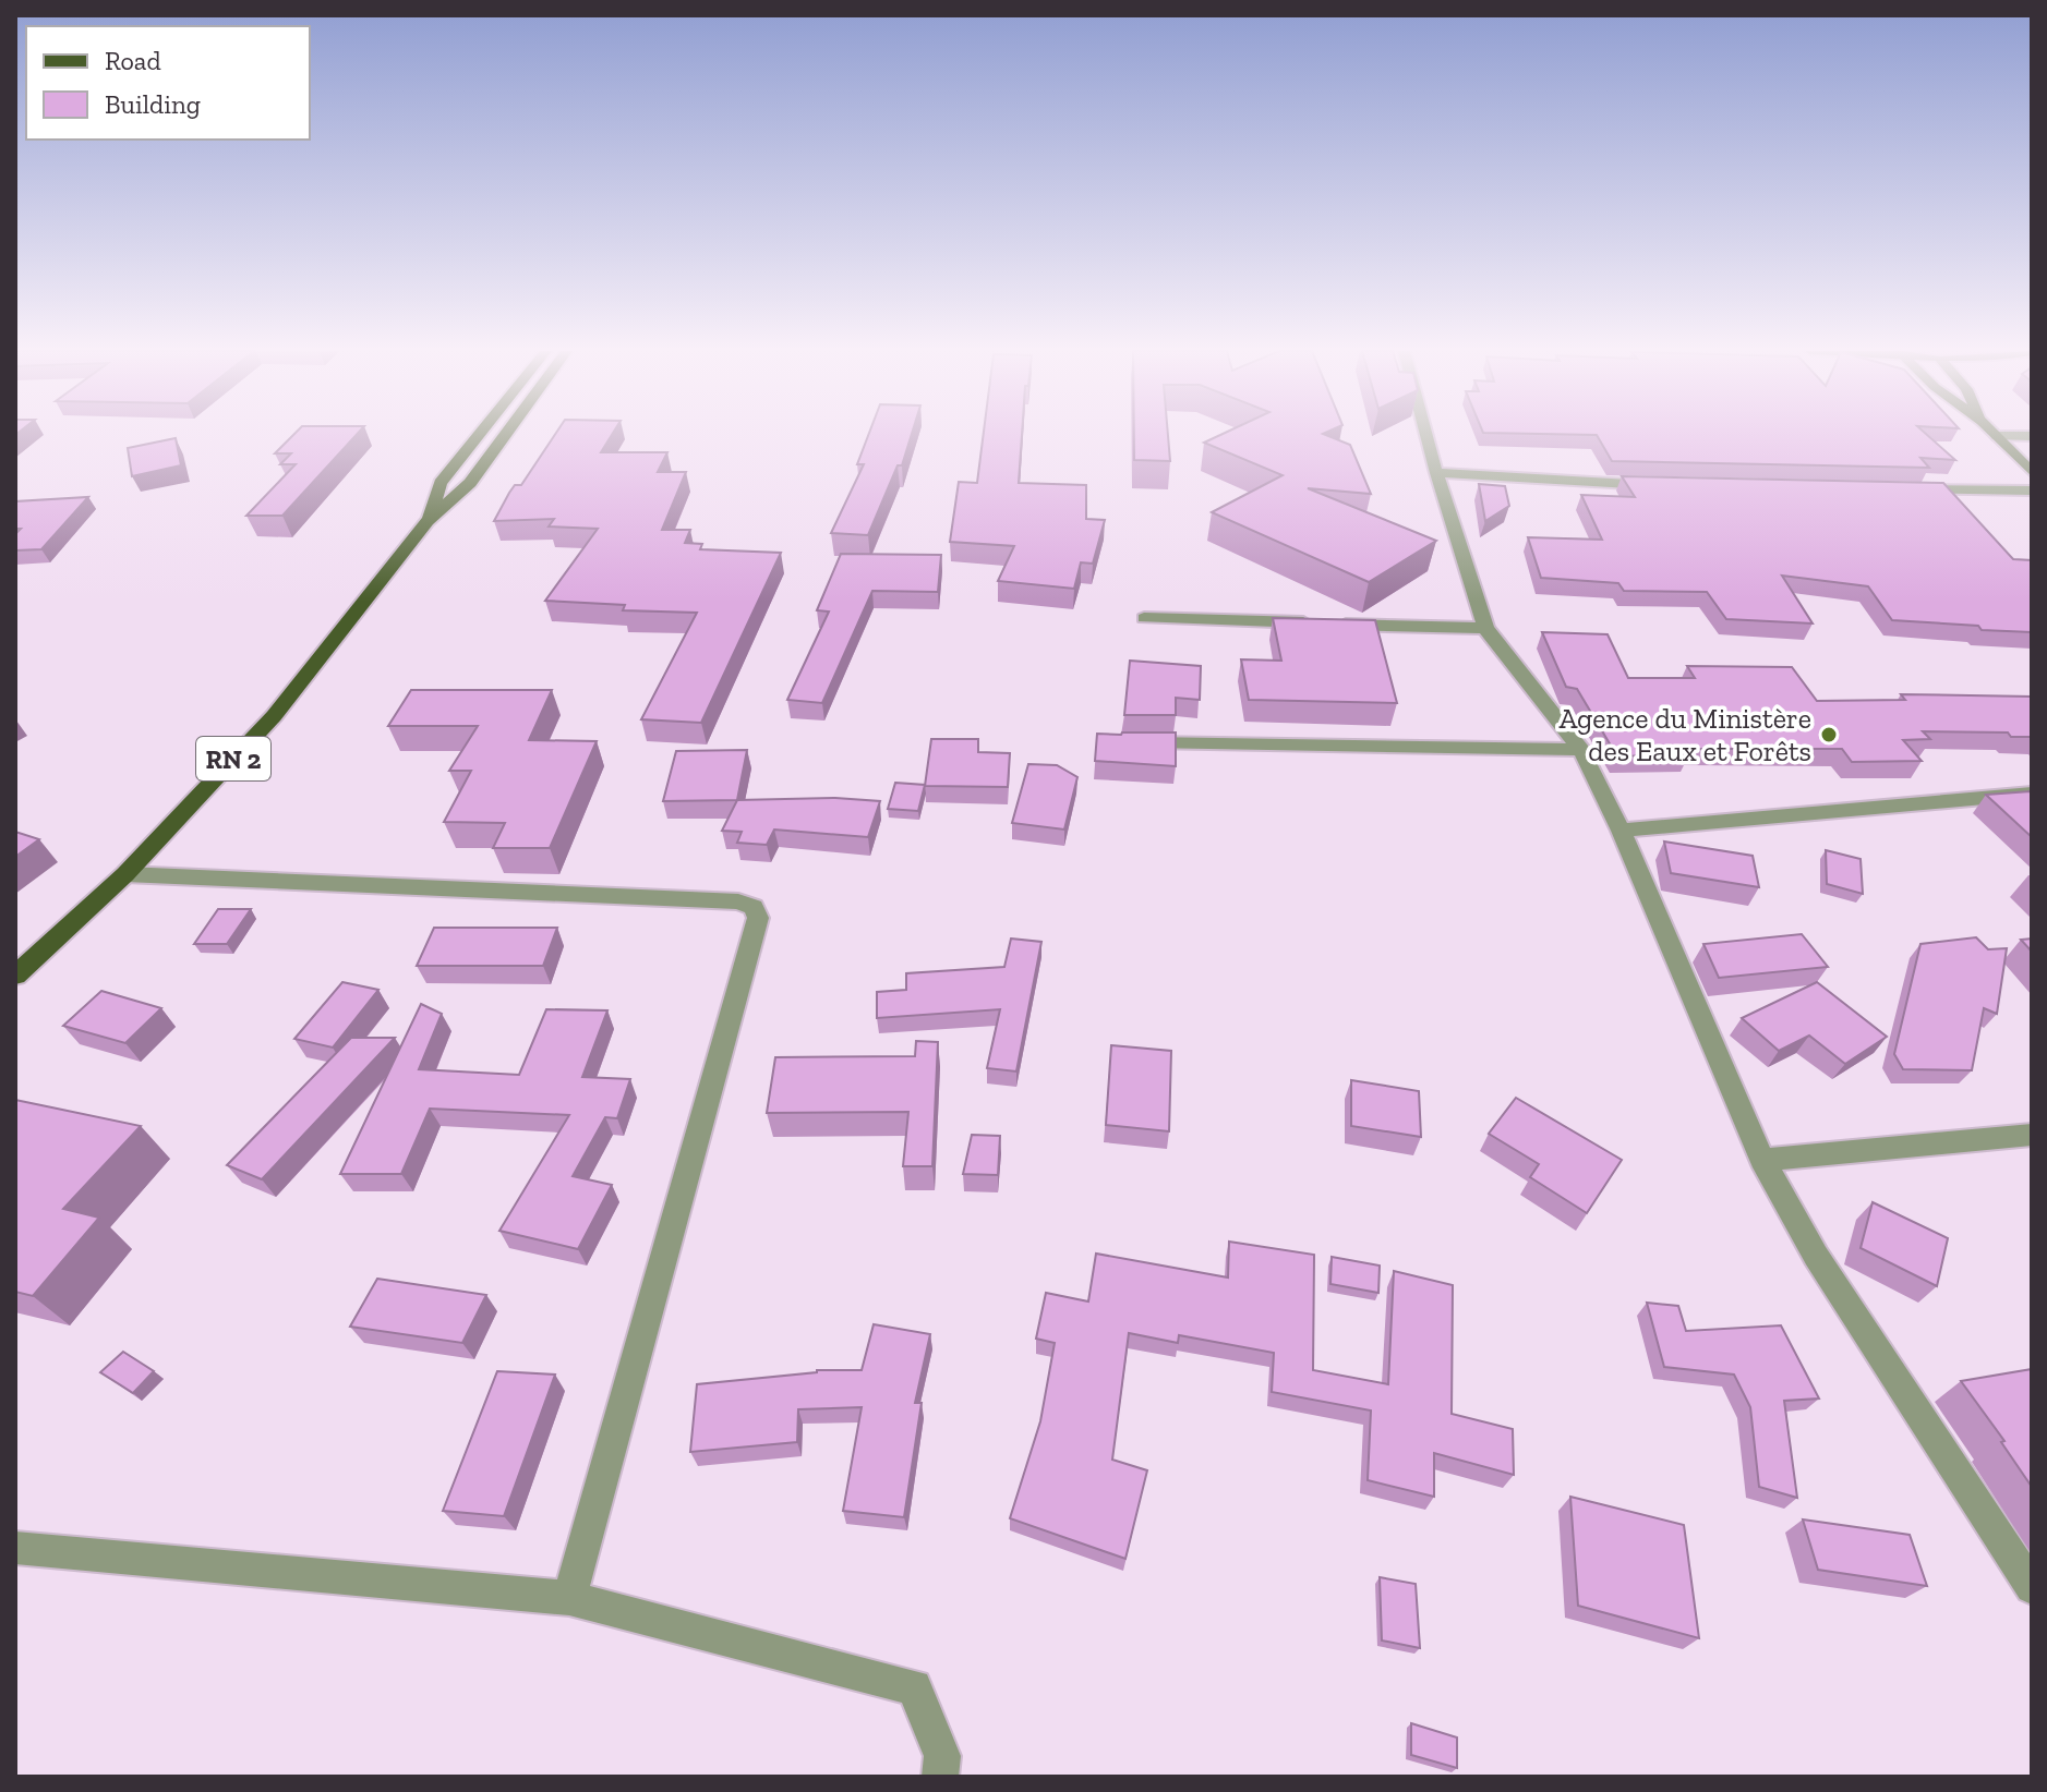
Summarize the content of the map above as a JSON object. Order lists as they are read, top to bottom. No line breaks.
{"streets":{"main road":["RN 2"]},"places":["Agence du Ministère des Eaux et Forêts"],"legend":["Road","Building"]}
